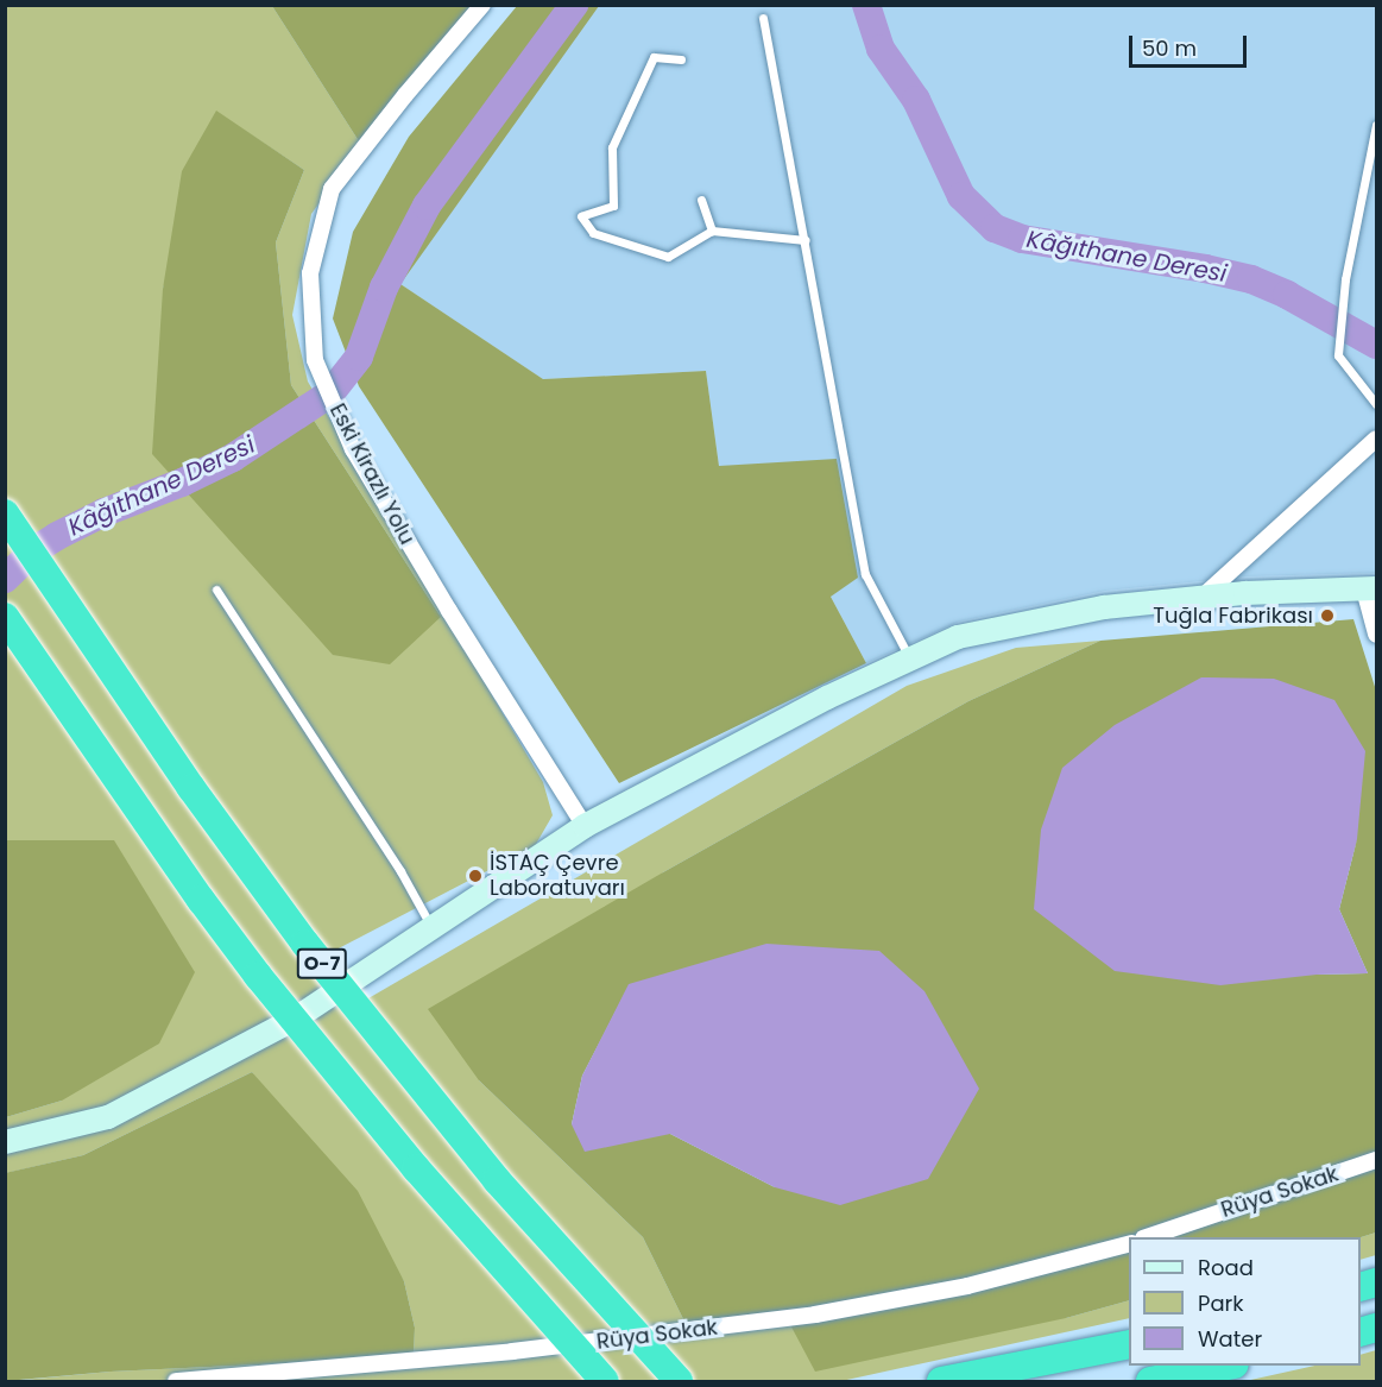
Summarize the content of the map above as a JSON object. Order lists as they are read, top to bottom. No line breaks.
{"streets":{"highway":["O-7"],"street":["Eski Kirazlı Yolu","Rüya Sokak"]},"water":["Kâğıthane Deresi"],"places":["Tuğla Fabrikası","İSTAÇ Çevre Laboratuvarı"],"legend":["Road","Park","Water"],"scale_bar":"50 m"}
